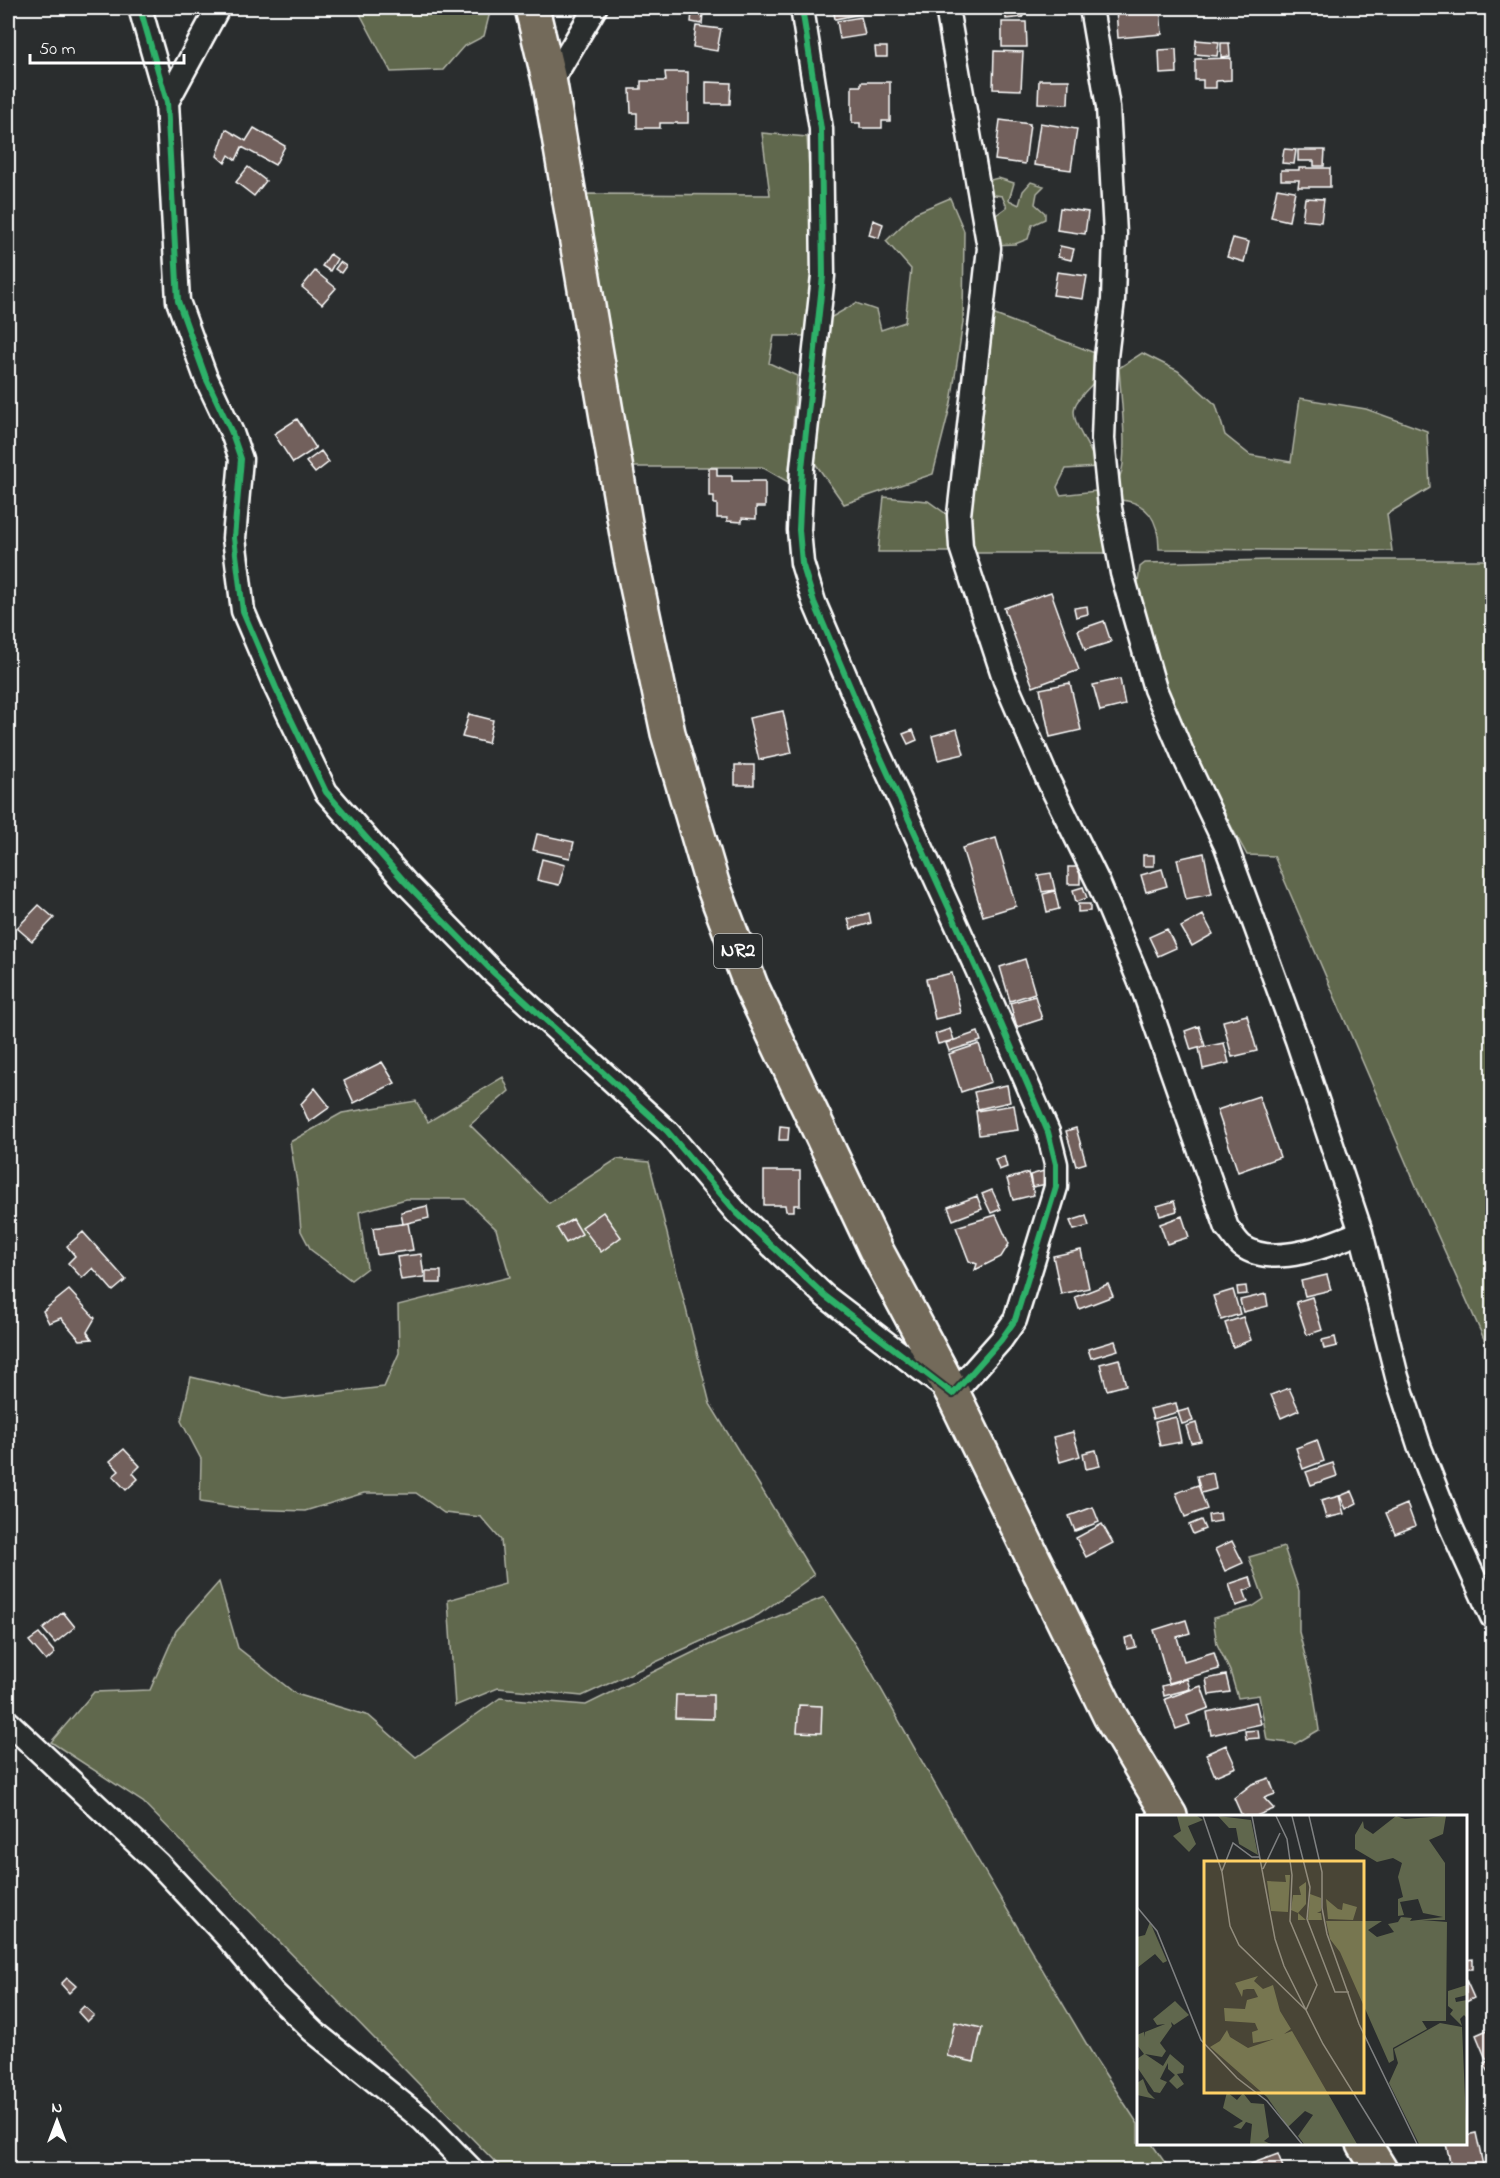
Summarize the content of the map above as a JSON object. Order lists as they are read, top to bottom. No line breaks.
{"streets":{"highway":["NR2"]},"scale_bar":"50 m","north":"top"}
